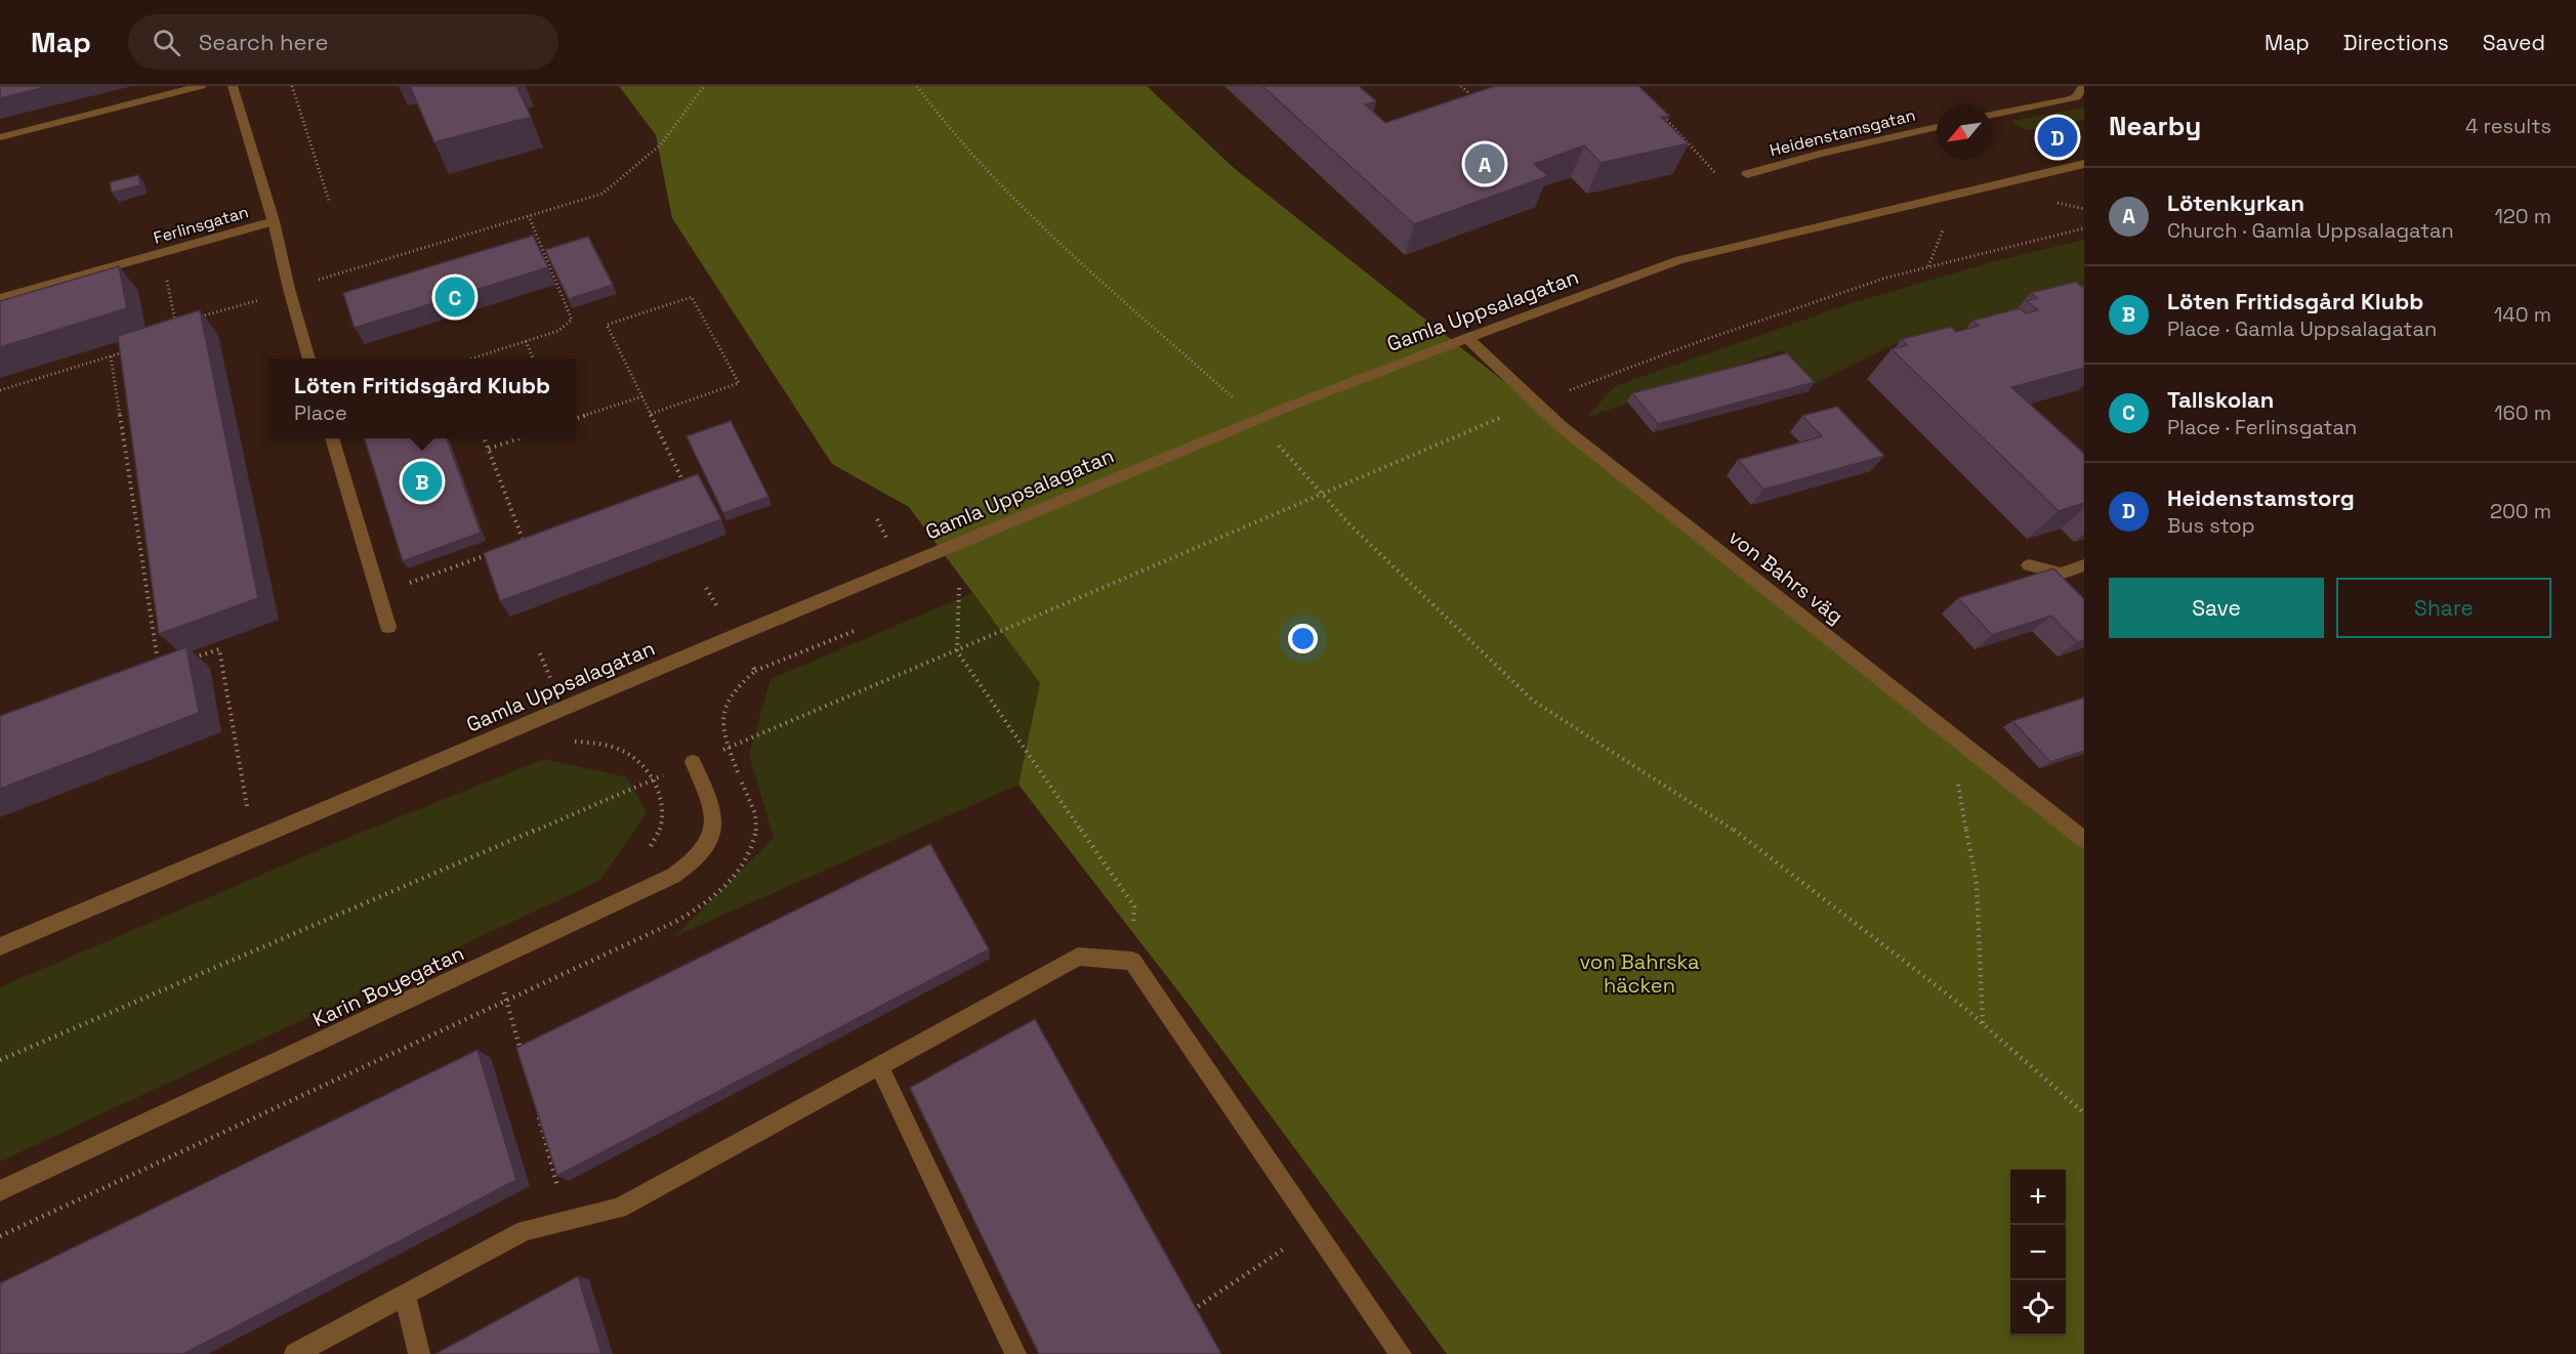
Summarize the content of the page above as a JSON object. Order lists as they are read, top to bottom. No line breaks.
{"streets":{"street":["Heidenstamsgatan","Ferlinsgatan","Gamla Uppsalagatan","von Bahrs väg","Karin Boyegatan"]},"crossings":[["Gamla Uppsalagatan","von Bahrs väg"]],"parks":["von Bahrska häcken"],"north":"bottom left","page":{"header":"Map","search":"Search here","nav":["Map","Directions","Saved"],"heading":["Nearby","4 results"],"pins":["D","A","C","B"],"list":[{"mark":"A","name":"Lötenkyrkan","note":"Church · Gamla Uppsalagatan","value":"120 m"},{"mark":"B","name":"Löten Fritidsgård Klubb","note":"Place · Gamla Uppsalagatan","value":"140 m"},{"mark":"C","name":"Tallskolan","note":"Place · Ferlinsgatan","value":"160 m"},{"mark":"D","name":"Heidenstamstorg","note":"Bus stop","value":"200 m"}],"popup":["Löten Fritidsgård Klubb","Place"],"buttons":["Save","Share"],"map_buttons":["+","−"]}}
